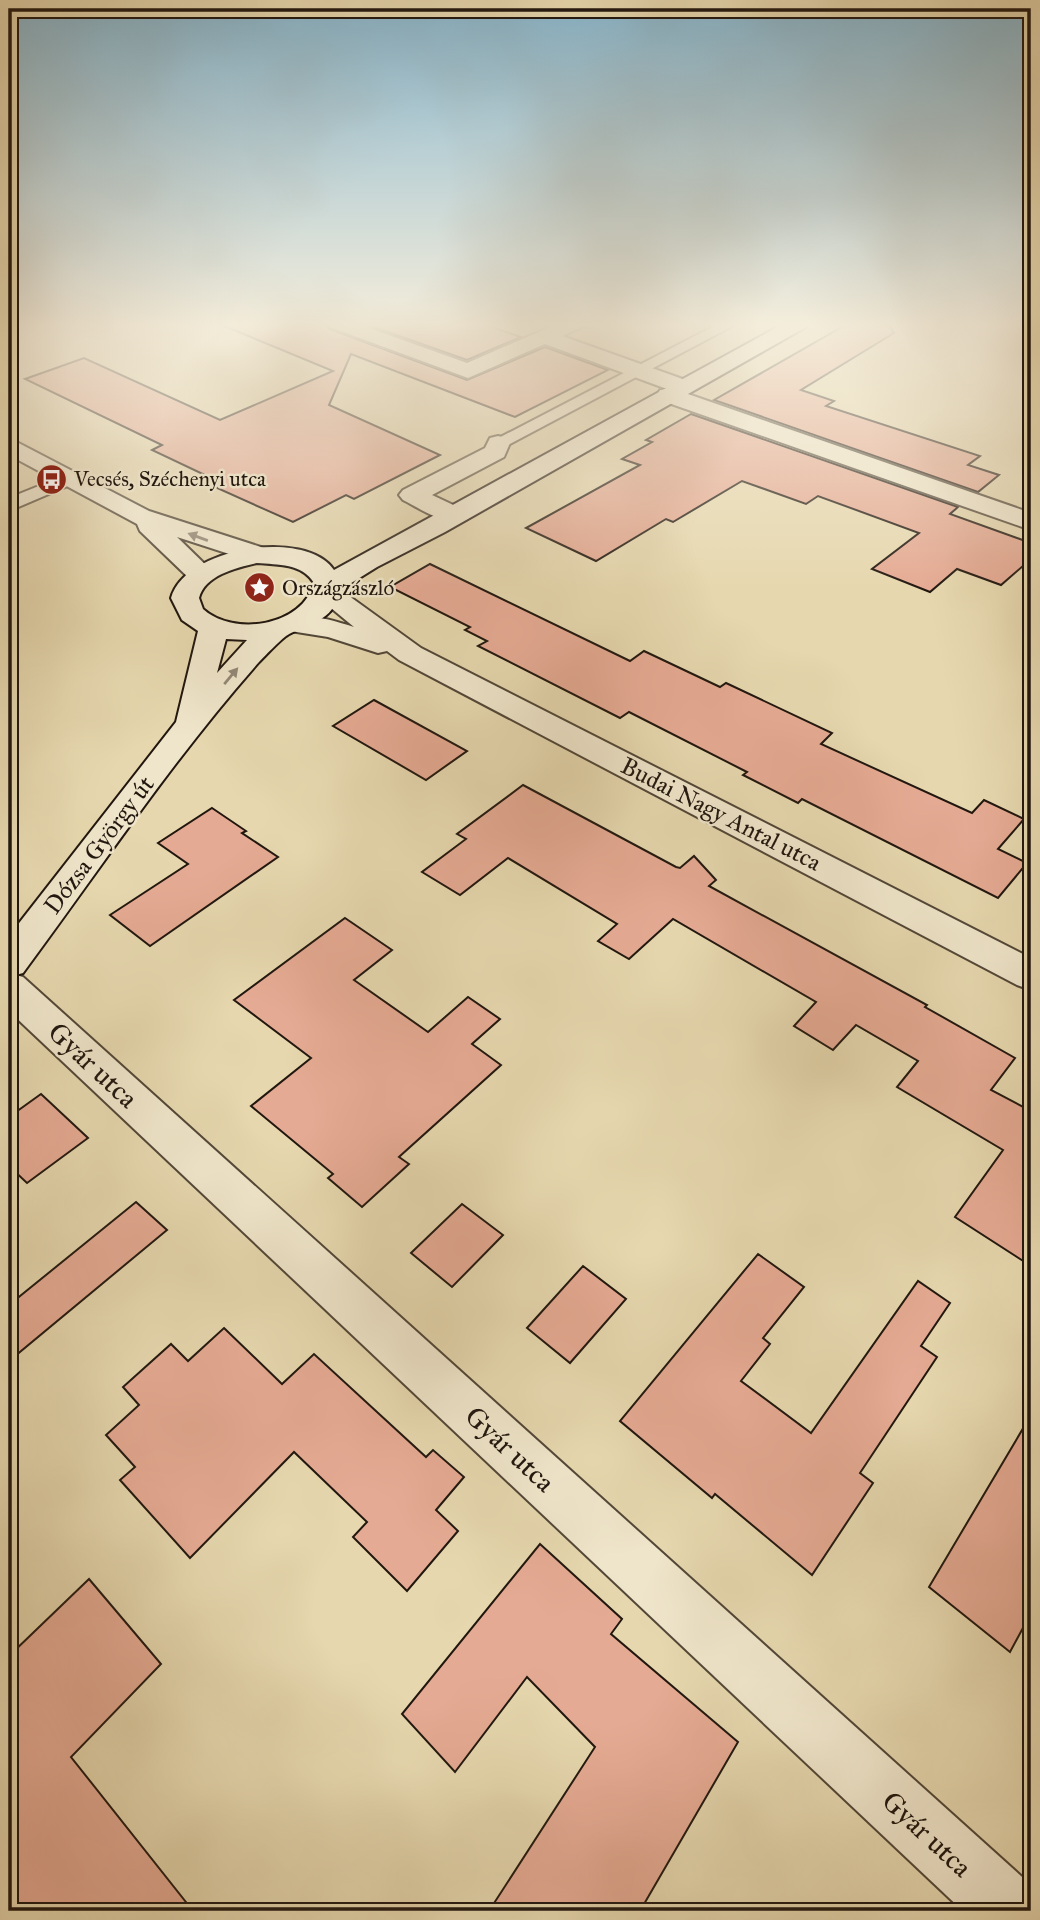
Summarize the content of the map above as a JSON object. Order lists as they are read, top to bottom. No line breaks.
{"streets":{"street":["Budai Nagy Antal utca","Dózsa György út","Gyár utca"]},"crossings":[["Budai Nagy Antal utca","Dózsa György út"]],"places":{"bus stop":["Vecsés, Széchenyi utca"],"place":["Országzászló"]}}
